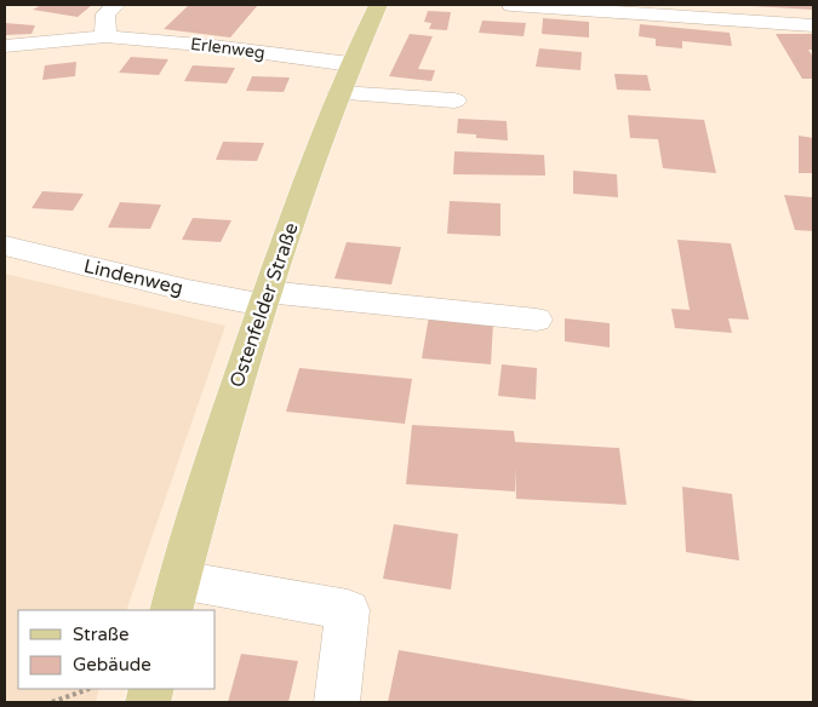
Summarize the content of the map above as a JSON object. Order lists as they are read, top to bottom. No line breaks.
{"streets":{"main road":["Ostenfelder Straße"],"street":["Erlenweg","Lindenweg"]},"crossings":[["Erlenweg","Ostenfelder Straße"],["Lindenweg","Ostenfelder Straße"]],"legend":["Straße","Gebäude"]}
